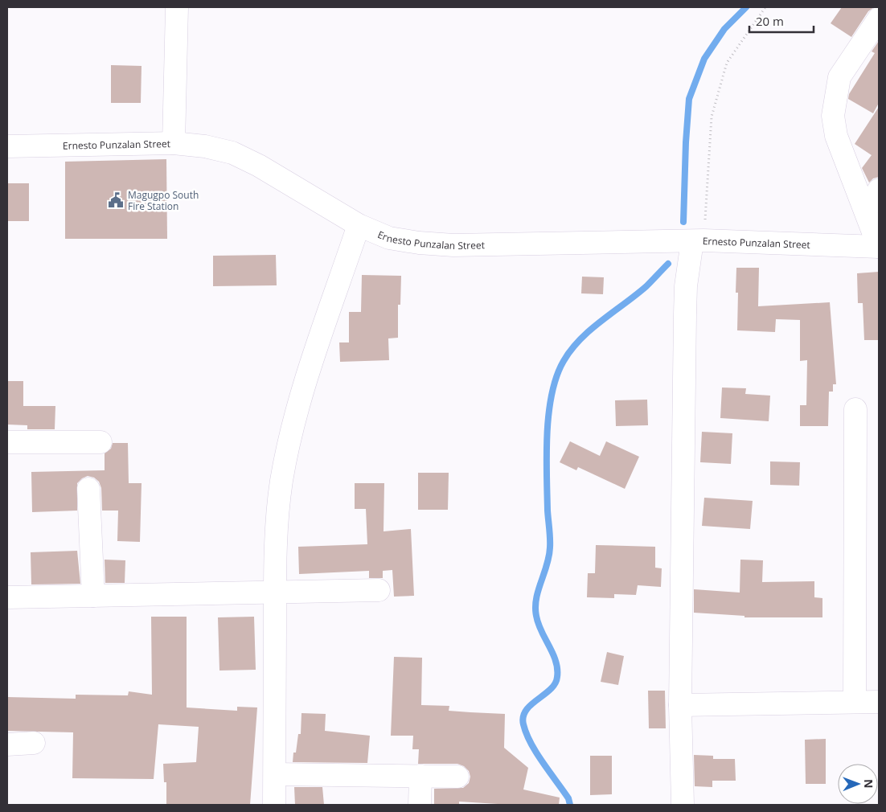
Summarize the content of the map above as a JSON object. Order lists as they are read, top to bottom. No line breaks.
{"streets":{"street":["Ernesto Punzalan Street"]},"places":{"public building":["Magugpo South Fire Station"]},"scale_bar":"20 m","north":"right"}
